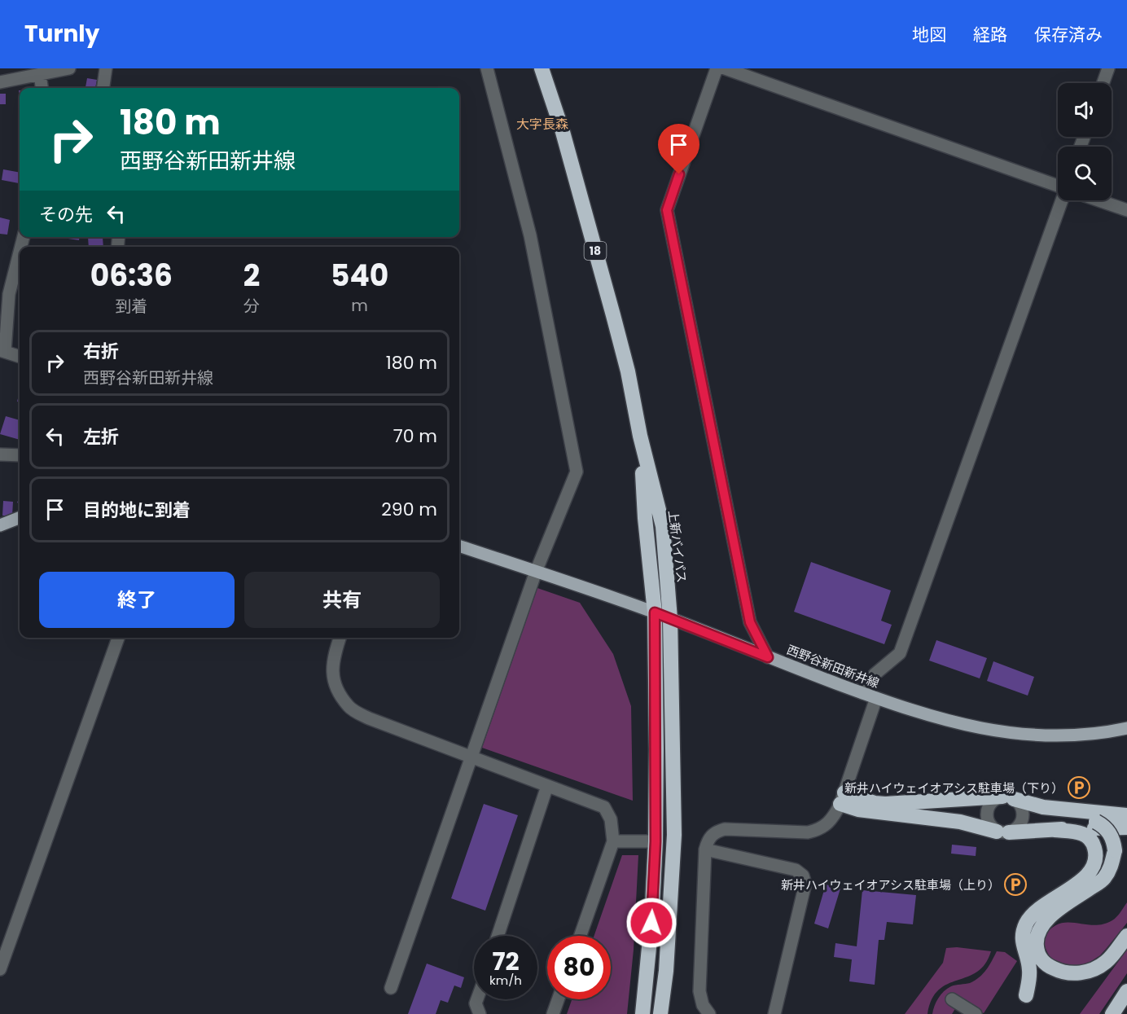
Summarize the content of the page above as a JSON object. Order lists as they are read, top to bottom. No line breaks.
{"streets":{"highway":["18","上新バイパス"],"main road":["西野谷新田新井線"]},"crossings":[["上新バイパス","西野谷新田新井線"]],"districts":["大字長森"],"places":{"parking":["新井ハイウェイオアシス駐車場（下り）","新井ハイウェイオアシス駐車場（上り）"]},"page":{"header":"Turnly","nav":["地図","経路","保存済み"],"turn":["180 m","西野谷新田新井線"],"then":"その先","eta":["06:36","到着","2","分","540","m"],"list":[{"name":"右折","note":"西野谷新田新井線","value":"180 m"},{"name":"左折","value":"70 m"},{"name":"目的地に到着","value":"290 m"}],"buttons":["終了","共有"],"speed":"72 km/h","limit":"80"}}
